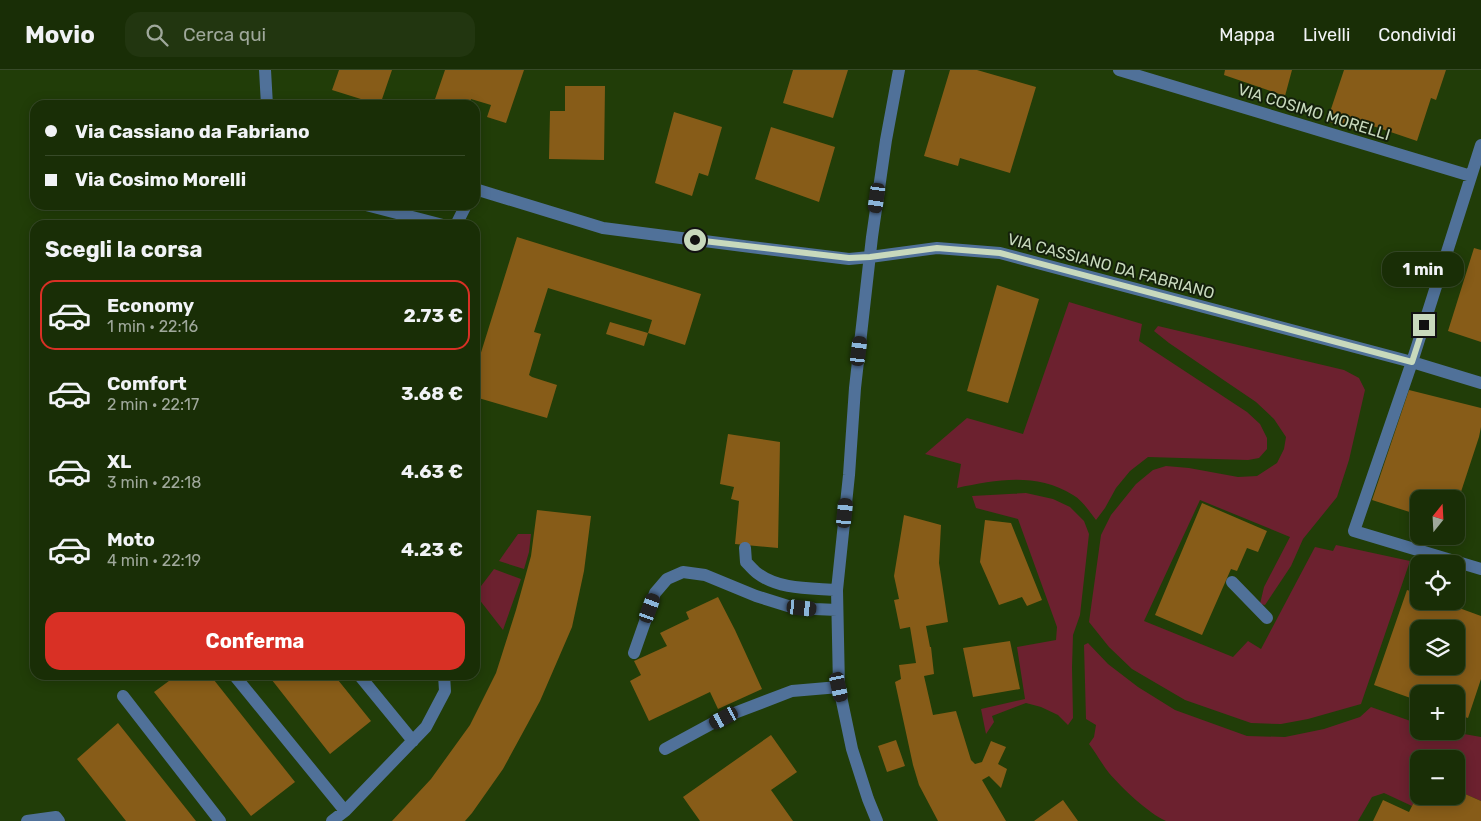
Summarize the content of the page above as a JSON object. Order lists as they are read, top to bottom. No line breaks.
{"streets":{"street":["VIA COSIMO MORELLI","VIA CASSIANO DA FABRIANO"]},"north":"top","page":{"header":"Movio","search":"Cerca qui","nav":["Mappa","Livelli","Condividi"],"banner":["Via Cassiano da Fabriano","Via Cosimo Morelli"],"heading":"Scegli la corsa","bubble":"1 min","list":[{"name":"Economy","note":"1 min · 22:16","value":"2.73 €"},{"name":"Comfort","note":"2 min · 22:17","value":"3.68 €"},{"name":"XL","note":"3 min · 22:18","value":"4.63 €"},{"name":"Moto","note":"4 min · 22:19","value":"4.23 €"}],"map_buttons":["+","−"],"buttons":"Conferma"}}
